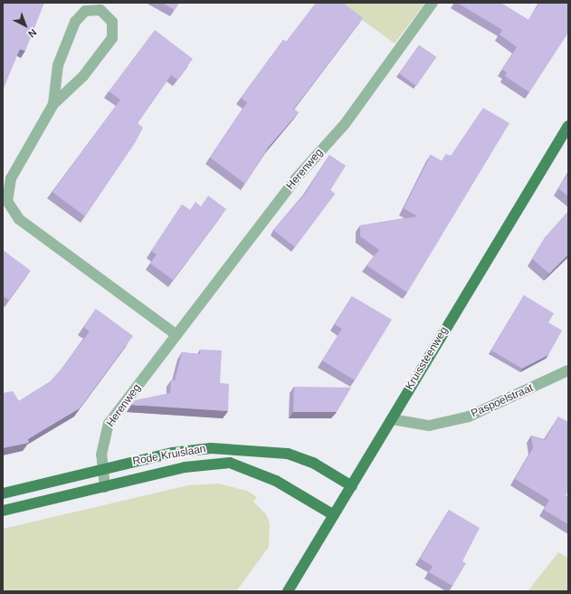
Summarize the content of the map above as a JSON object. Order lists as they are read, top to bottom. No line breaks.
{"streets":{"main road":["Kruissteenweg","Rode Kruislaan"],"street":["Herenweg","Paspoelstraat"]},"crossings":[["Herenweg","Rode Kruislaan"],["Kruissteenweg","Paspoelstraat"],["Kruissteenweg","Rode Kruislaan"]],"north":"bottom right"}
